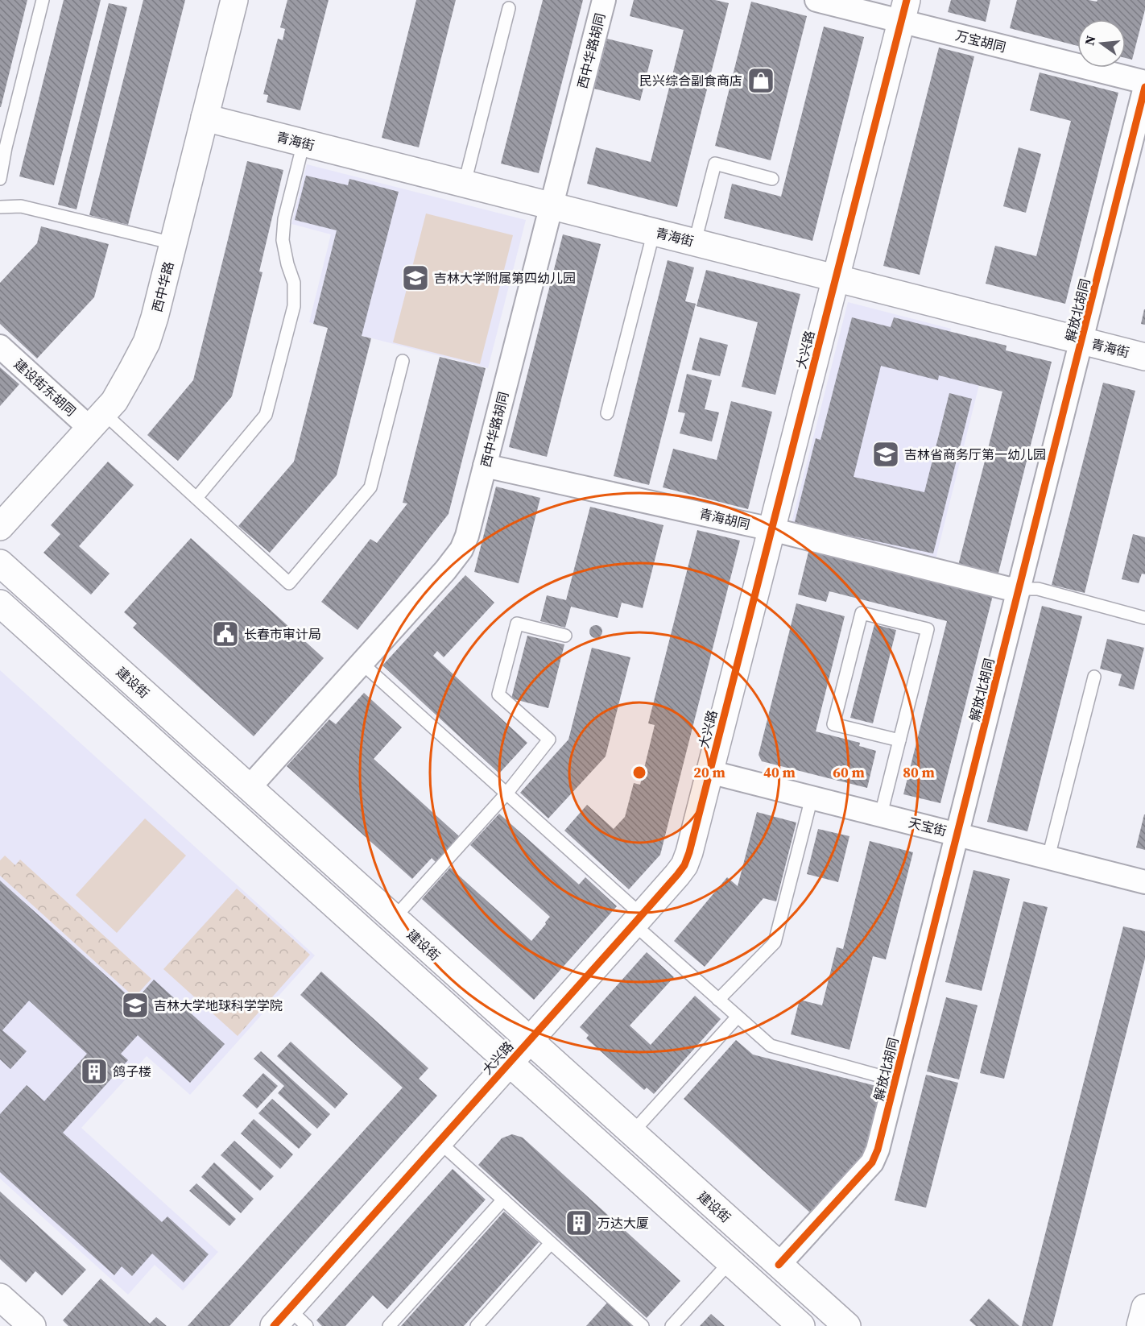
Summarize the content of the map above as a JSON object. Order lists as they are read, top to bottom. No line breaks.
{"streets":{"street":["万宝胡同","西中华路胡同","青海街","西中华路","解放北胡同","大兴路","建设街东胡同","青海胡同","建设街","天宝街"]},"crossings":[["万宝胡同","大兴路"],["西中华路胡同","青海街"],["西中华路胡同","青海胡同"],["西中华路胡同","建设街"],["青海街","西中华路"],["青海街","解放北胡同"],["青海街","大兴路"],["西中华路","建设街东胡同"],["解放北胡同","青海胡同"],["解放北胡同","建设街"],["解放北胡同","天宝街"],["大兴路","青海胡同"],["大兴路","建设街"],["大兴路","天宝街"]],"places":{"shop":["民兴综合副食商店"],"school or university":["吉林大学附属第四幼儿园","吉林省商务厅第一幼儿园","吉林大学地球科学学院"],"public building":["长春市审计局"],"building":["鸽子楼","万达大厦"]},"north":"left","rings":["20 m","40 m","60 m","80 m"]}
